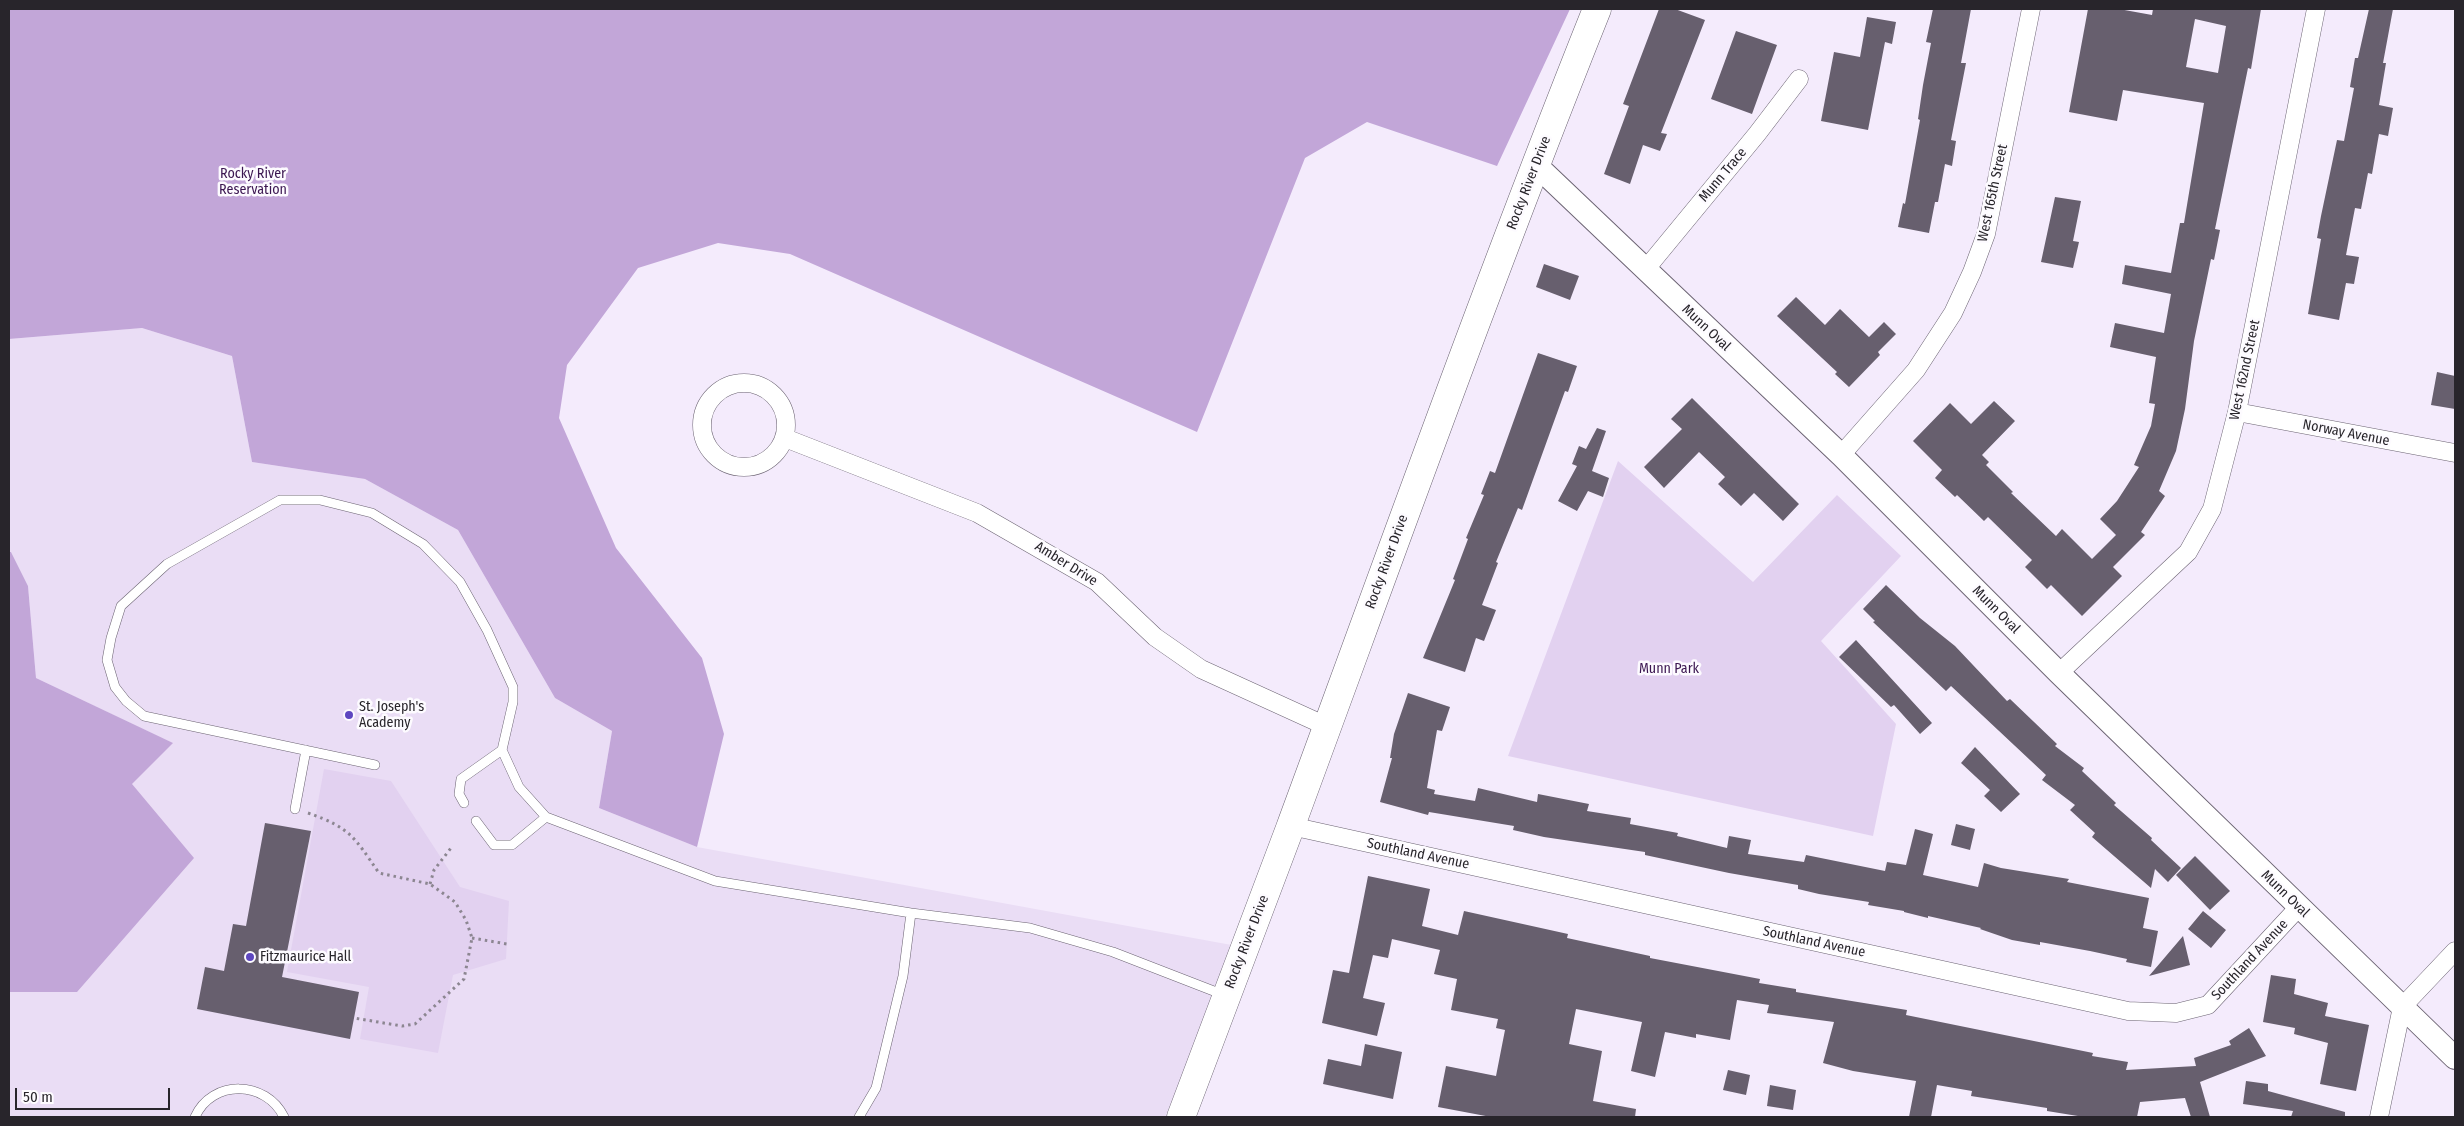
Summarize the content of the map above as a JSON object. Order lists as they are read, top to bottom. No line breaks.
{"streets":{"main road":["Rocky River Drive"],"street":["Munn Trace","West 165th Street","Munn Oval","West 162nd Street","Norway Avenue","Amber Drive","Southland Avenue"]},"crossings":[["Munn Trace","Munn Oval"],["Rocky River Drive","Munn Oval"],["Rocky River Drive","Amber Drive"],["Rocky River Drive","Southland Avenue"],["West 165th Street","Munn Oval"],["Munn Oval","West 162nd Street"],["Munn Oval","Southland Avenue"],["West 162nd Street","Norway Avenue"]],"parks":["Rocky River Reservation","Munn Park"],"places":["St. Joseph's Academy","Fitzmaurice Hall"],"scale_bar":"50 m"}
